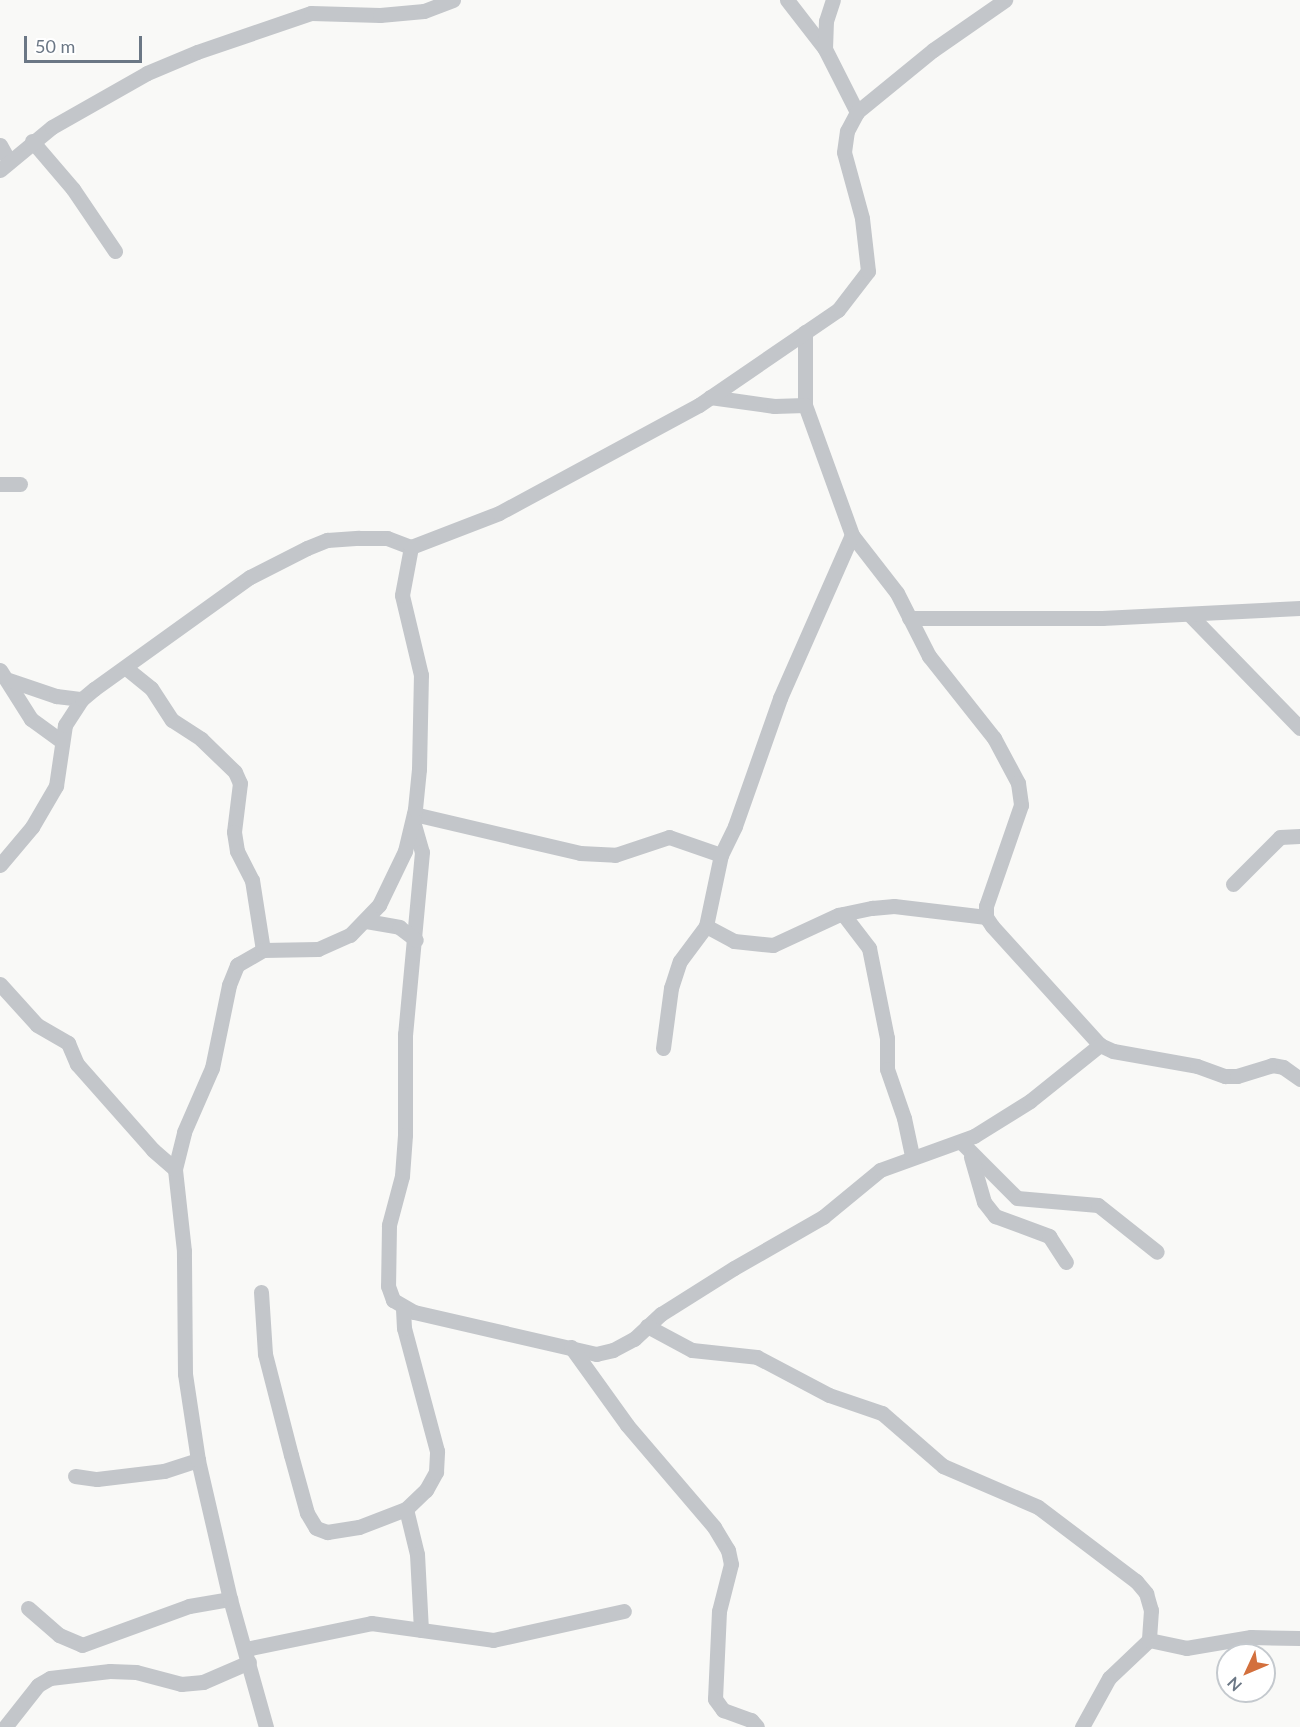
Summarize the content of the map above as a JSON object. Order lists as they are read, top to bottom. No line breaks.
{"scale_bar":"50 m","north":"bottom left"}
